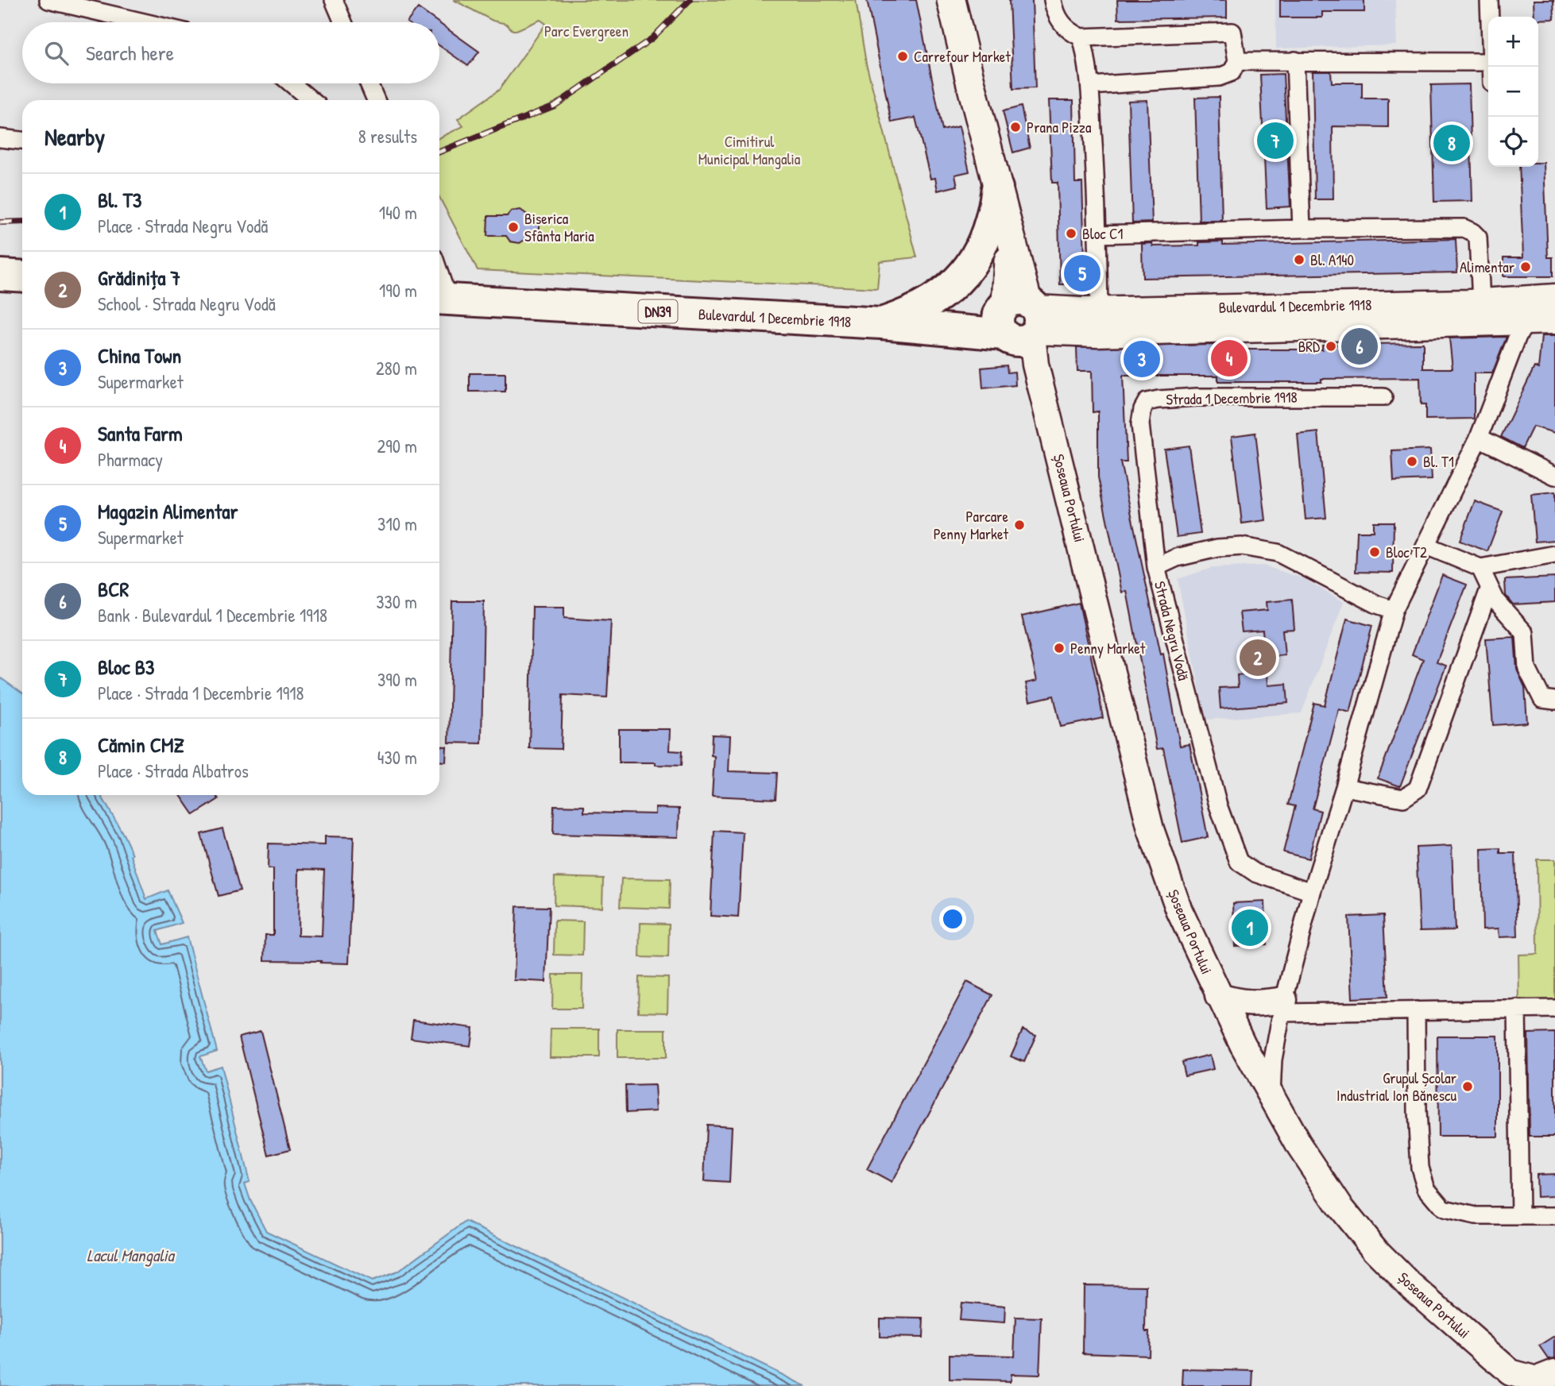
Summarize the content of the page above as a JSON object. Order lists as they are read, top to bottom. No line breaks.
{"streets":{"highway":["Bulevardul 1 Decembrie 1918","DN39"],"street":["Strada 1 Decembrie 1918","Șoseaua Portului","Strada Negru Vodă"]},"crossings":[["Bulevardul 1 Decembrie 1918","Șoseaua Portului"],["Strada 1 Decembrie 1918","Strada Negru Vodă"]],"water":["Lacul Mangalia"],"parks":["Parc Evergreen","Cimitirul Municipal Mangalia"],"places":["Carrefour Market","Prana Pizza","Biserica Sfânta Maria","Bloc C1","Bl. A140","Alimentar","BRD","Bl. T1","Parcare Penny Market","Bloc T2","Penny Market","Grupul Școlar Industrial Ion Bănescu"],"page":{"map_buttons":["+","−"],"search":"Search here","heading":["Nearby","8 results"],"pins":["7","8","5","6","4","3","2","1"],"list":[{"mark":"1","name":"Bl. T3","note":"Place · Strada Negru Vodă","value":"140 m"},{"mark":"2","name":"Grădinița 7","note":"School · Strada Negru Vodă","value":"190 m"},{"mark":"3","name":"China Town","note":"Supermarket","value":"280 m"},{"mark":"4","name":"Santa Farm","note":"Pharmacy","value":"290 m"},{"mark":"5","name":"Magazin Alimentar","note":"Supermarket","value":"310 m"},{"mark":"6","name":"BCR","note":"Bank · Bulevardul 1 Decembrie 1918","value":"330 m"},{"mark":"7","name":"Bloc B3","note":"Place · Strada 1 Decembrie 1918","value":"390 m"},{"mark":"8","name":"Cămin CMZ","note":"Place · Strada Albatros","value":"430 m"}]}}
